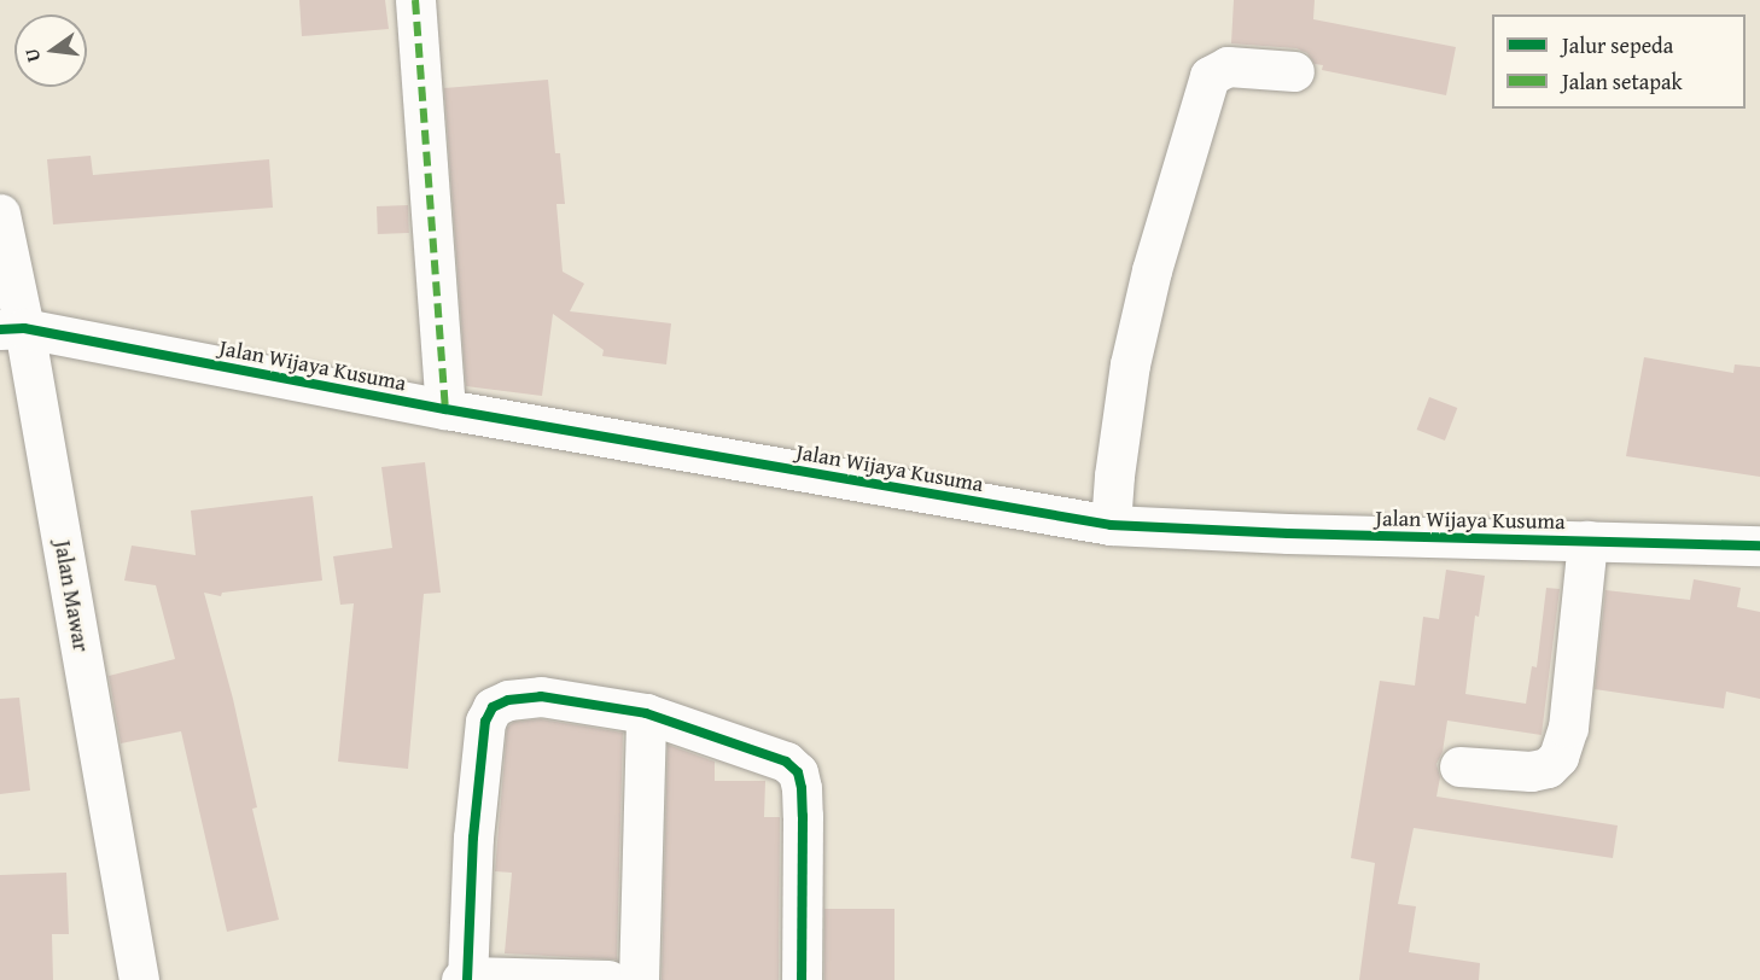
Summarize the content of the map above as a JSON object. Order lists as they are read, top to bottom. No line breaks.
{"streets":{"street":["Jalan Wijaya Kusuma","Jalan Mawar"]},"crossings":[["Jalan Wijaya Kusuma","Jalan Mawar"]],"legend":["Jalur sepeda","Jalan setapak"],"north":"left"}
